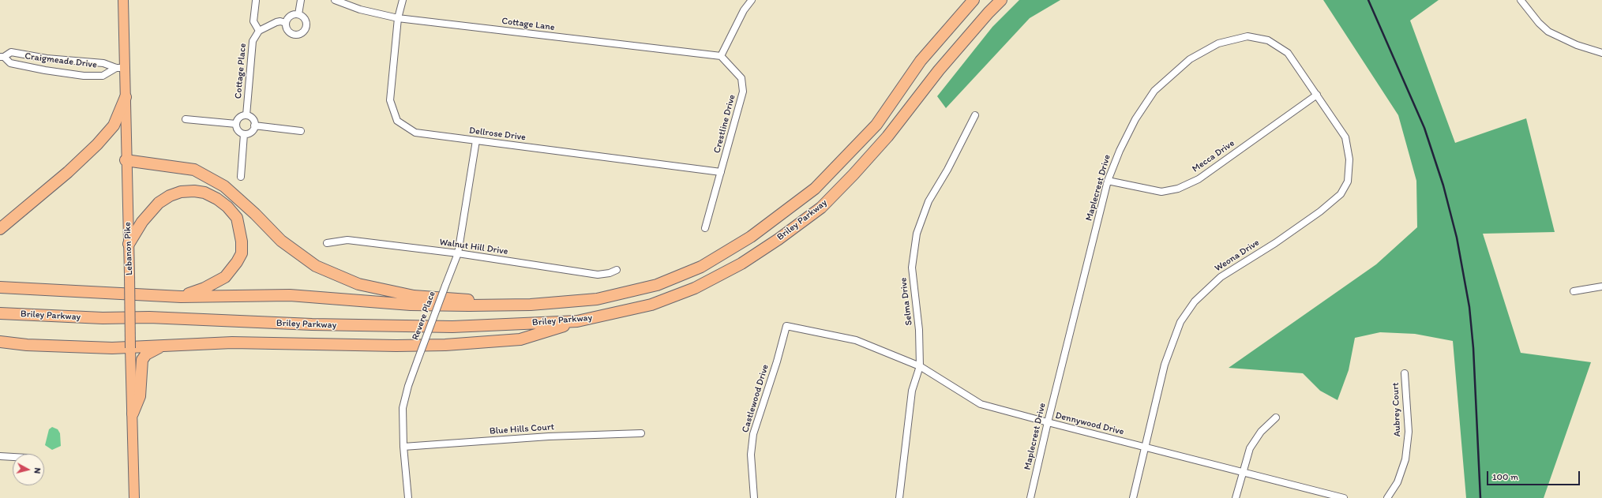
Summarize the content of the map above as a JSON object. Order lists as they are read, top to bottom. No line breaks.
{"streets":{"highway":["Briley Parkway"],"main road":["Lebanon Pike"],"street":["Cottage Lane","Craigmeade Drive","Cottage Place","Crestline Drive","Dellrose Drive","Mecca Drive","Maplecrest Drive","Walnut Hill Drive","Weona Drive","Selma Drive","Revere Place","Castlewood Drive","Aubrey Court","Dennywood Drive","Blue Hills Court"]},"crossings":[["Cottage Lane","Crestline Drive"],["Cottage Lane","Dellrose Drive"],["Craigmeade Drive","Lebanon Pike"],["Crestline Drive","Dellrose Drive"],["Dellrose Drive","Revere Place"],["Mecca Drive","Maplecrest Drive"],["Mecca Drive","Weona Drive"],["Maplecrest Drive","Weona Drive"],["Maplecrest Drive","Dennywood Drive"],["Walnut Hill Drive","Revere Place"],["Weona Drive","Dennywood Drive"],["Selma Drive","Dennywood Drive"],["Revere Place","Blue Hills Court"],["Castlewood Drive","Dennywood Drive"]],"scale_bar":"100 m","north":"right"}
